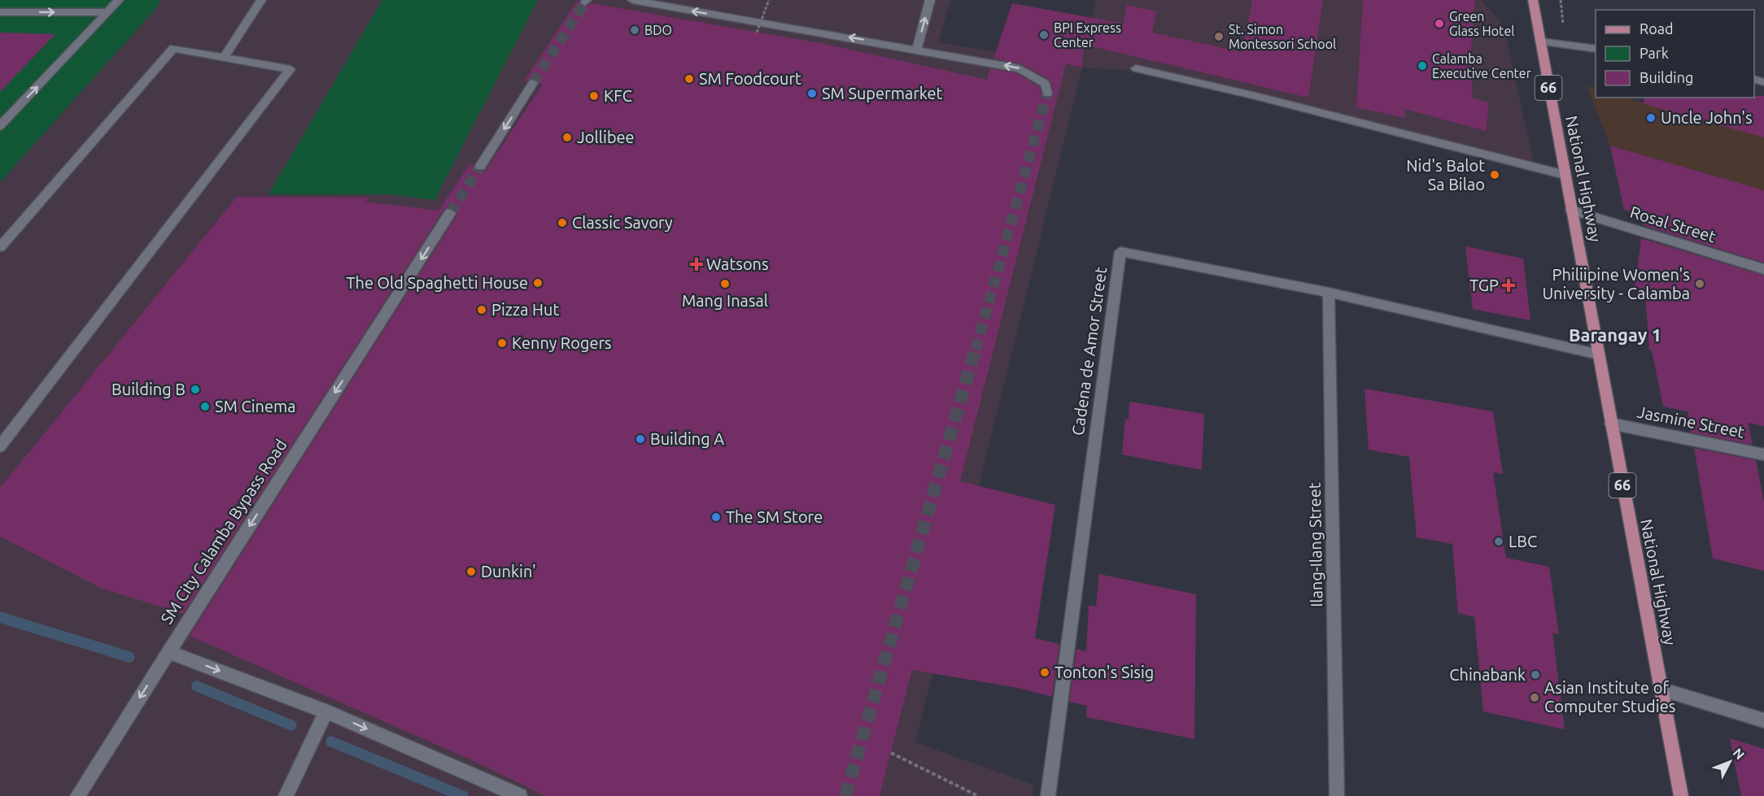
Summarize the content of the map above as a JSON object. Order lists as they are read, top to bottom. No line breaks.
{"streets":{"main road":["66","National Highway"],"street":["Rosal Street","Cadena de Amor Street","Jasmine Street","SM City Calamba Bypass Road","Ilang-Ilang Street"]},"crossings":[["National Highway","Rosal Street"],["National Highway","Cadena de Amor Street"],["National Highway","Jasmine Street"],["Cadena de Amor Street","Ilang-Ilang Street"]],"one_way":["SM City Calamba Bypass Road"],"districts":["Barangay 1"],"places":{"other":["Green Glass Hotel","BDO","BPI Express Center","St. Simon Montessori School","Calamba Executive Center","SM Foodcourt","SM Supermarket","KFC","Uncle John's","Jollibee","Nid's Balot Sa Bilao","Classic Savory","The Old Spaghetti House","Mang Inasal","Philiipine Women's University - Calamba","Pizza Hut","Kenny Rogers","Building B","SM Cinema","Building A","The SM Store","LBC","Dunkin'","Tonton's Sisig","Chinabank","Asian Institute of Computer Studies"],"health":["Watsons","TGP"]},"legend":["Road","Park","Building"],"north":"top right"}
